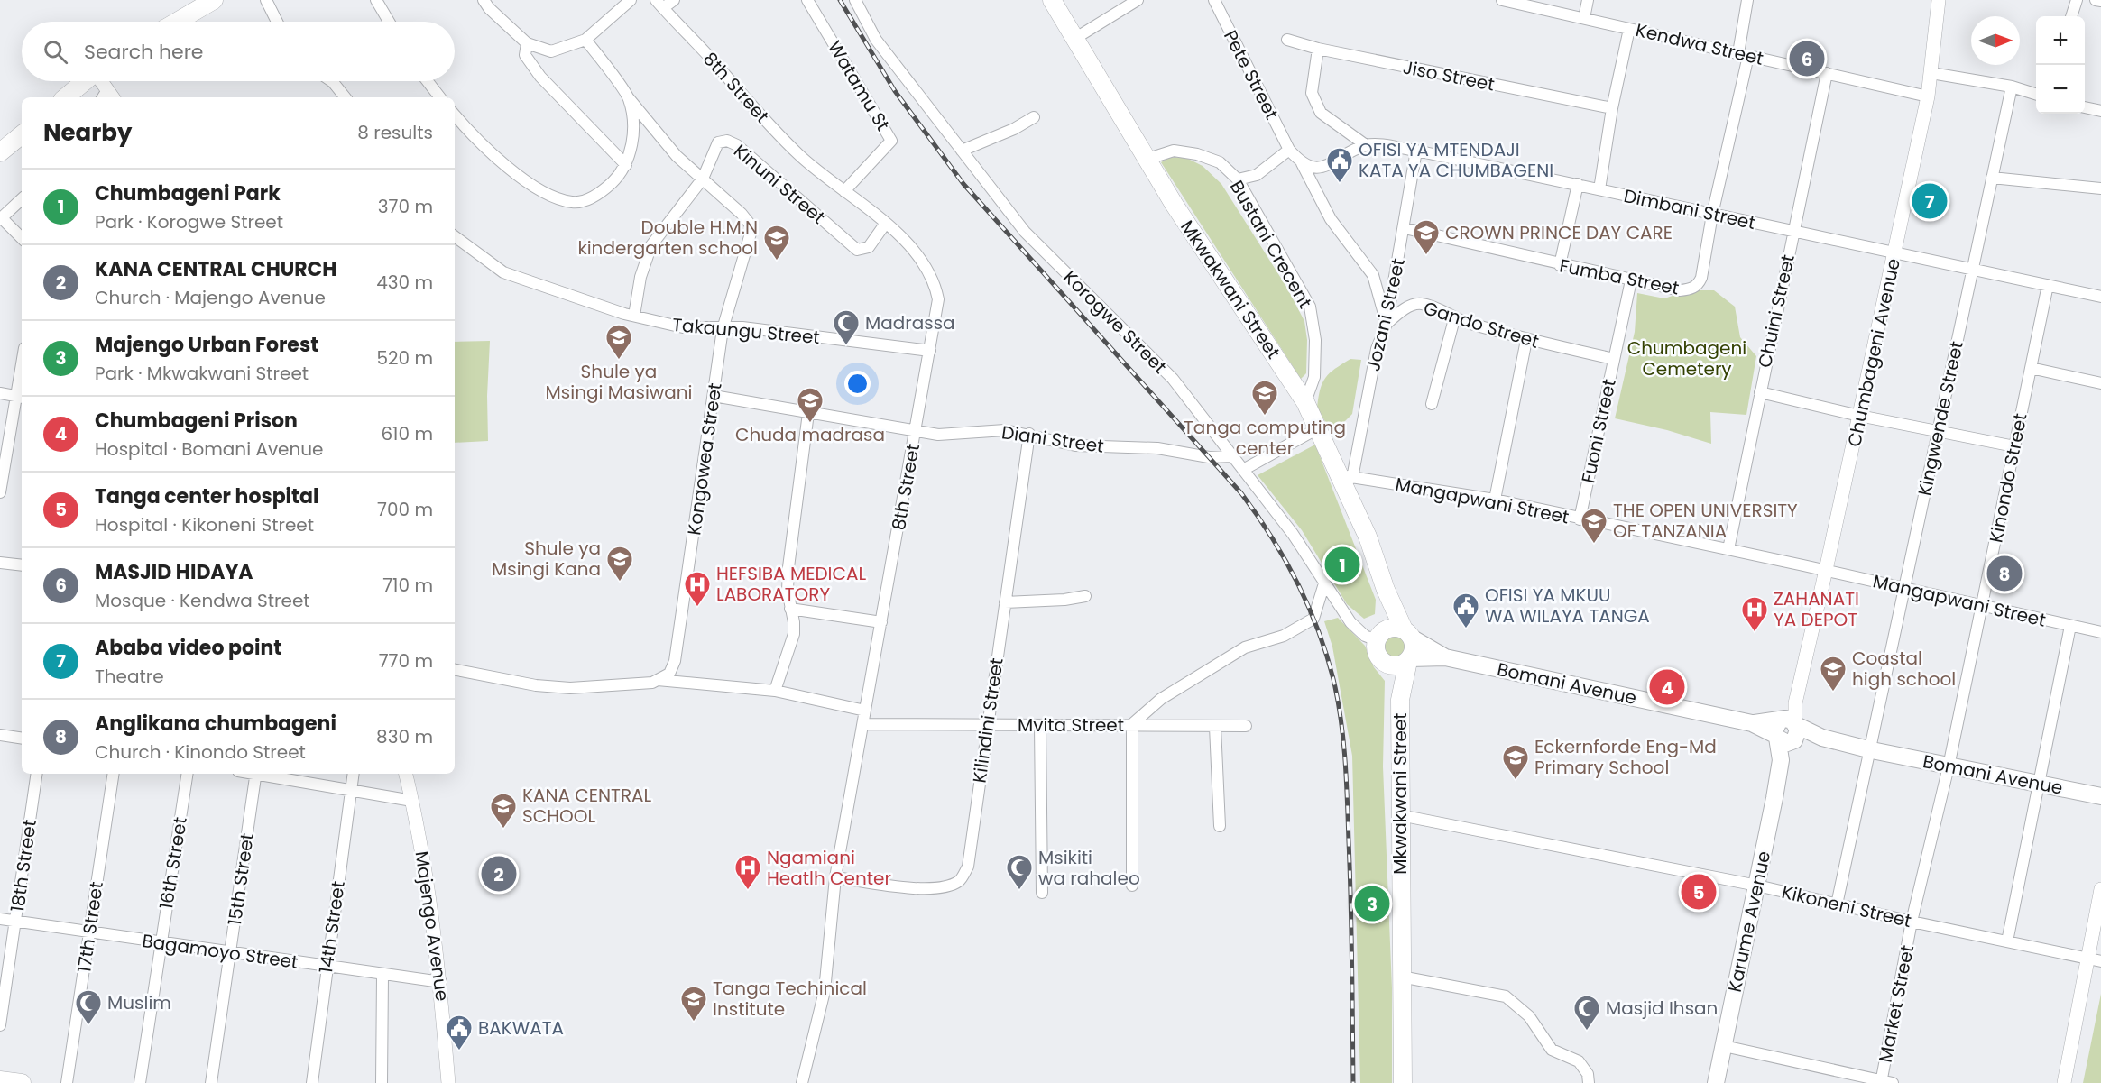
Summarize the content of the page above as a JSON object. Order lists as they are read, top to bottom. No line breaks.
{"streets":{"main road":["Mkwakwani Street","Bomani Avenue","Karume Avenue"],"street":["Kendwa Street","Pete Street","Jiso Street","Watamu St","8th Street","Kinuni Street","Dimbani Street","Bustani Crecent","Fumba Street","Chuini Street","Jozani Street","Korogwe Street","Gando Street","Takaungu Street","Chumbageni Avenue","Kingwende Street","Fuoni Street","Diani Street","Kongowea Street","Kinondo Street","Mangapwani Street","Kilindini Street","Mvita Street","16th Street","18th Street","15th Street","Kikoneni Street","Majengo Avenue","17th Street","14th Street","Bagamoyo Street","Market Street"]},"crossings":[["Kendwa Street","Fumba Street"],["Kendwa Street","Chuini Street"],["Kendwa Street","Chumbageni Avenue"],["Watamu St","8th Street"],["8th Street","Kinuni Street"],["8th Street","Takaungu Street"],["8th Street","Diani Street"],["8th Street","Kilindini Street"],["8th Street","Mvita Street"],["Kinuni Street","Takaungu Street"],["Kinuni Street","Kongowea Street"],["Dimbani Street","Fumba Street"],["Dimbani Street","Chuini Street"],["Dimbani Street","Jozani Street"],["Dimbani Street","Chumbageni Avenue"],["Dimbani Street","Kingwende Street"],["Dimbani Street","Kinondo Street"],["Bustani Crecent","Mkwakwani Street"],["Fumba Street","Jozani Street"],["Fumba Street","Fuoni Street"],["Mkwakwani Street","Jozani Street"],["Mkwakwani Street","Korogwe Street"],["Mkwakwani Street","Mangapwani Street"],["Mkwakwani Street","Kikoneni Street"],["Chuini Street","Mangapwani Street"],["Jozani Street","Gando Street"],["Jozani Street","Mangapwani Street"],["Korogwe Street","Diani Street"],["Gando Street","Fuoni Street"],["Takaungu Street","Kongowea Street"],["Chumbageni Avenue","Mangapwani Street"],["Chumbageni Avenue","Bomani Avenue"],["Chumbageni Avenue","Karume Avenue"],["Kingwende Street","Mangapwani Street"],["Kingwende Street","Bomani Avenue"],["Kingwende Street","Kikoneni Street"],["Fuoni Street","Mangapwani Street"],["Diani Street","Kongowea Street"],["Diani Street","Kilindini Street"],["Kinondo Street","Mangapwani Street"],["Kinondo Street","Bomani Avenue"],["Kinondo Street","Market Street"],["Bomani Avenue","Karume Avenue"],["Bomani Avenue","Market Street"],["Kilindini Street","Mvita Street"],["16th Street","Bagamoyo Street"],["18th Street","Bagamoyo Street"],["15th Street","Bagamoyo Street"],["Kikoneni Street","Karume Avenue"],["Kikoneni Street","Market Street"],["Majengo Avenue","Bagamoyo Street"],["17th Street","Bagamoyo Street"],["14th Street","Bagamoyo Street"]],"parks":["Chumbageni Cemetery"],"places":{"public building":["OFISI YA MTENDAJI KATA YA CHUMBAGENI","OFISI YA MKUU WA WILAYA TANGA","BAKWATA"],"school or university":["CROWN PRINCE DAY CARE","Double H.M.N kindergarten school","Shule ya Msingi Masiwani","Tanga computing center","Chuda madrasa","THE OPEN UNIVERSITY OF TANZANIA","Shule ya Msingi Kana","Coastal high school","Eckernforde Eng-Md Primary School","KANA CENTRAL SCHOOL","Tanga Techinical Institute"],"mosque":["Madrassa","Msikiti wa rahaleo","Muslim","Masjid Ihsan"],"hospital":["HEFSIBA MEDICAL LABORATORY","ZAHANATI YA DEPOT","Ngamiani Heatlh Center"]},"north":"right","page":{"map_buttons":["+","−"],"search":"Search here","pins":["6","7","1","8","4","2","5","3"],"heading":["Nearby","8 results"],"list":[{"mark":"1","name":"Chumbageni Park","note":"Park · Korogwe Street","value":"370 m"},{"mark":"2","name":"KANA CENTRAL CHURCH","note":"Church · Majengo Avenue","value":"430 m"},{"mark":"3","name":"Majengo Urban Forest","note":"Park · Mkwakwani Street","value":"520 m"},{"mark":"4","name":"Chumbageni Prison","note":"Hospital · Bomani Avenue","value":"610 m"},{"mark":"5","name":"Tanga center hospital","note":"Hospital · Kikoneni Street","value":"700 m"},{"mark":"6","name":"MASJID HIDAYA","note":"Mosque · Kendwa Street","value":"710 m"},{"mark":"7","name":"Ababa video point","note":"Theatre","value":"770 m"},{"mark":"8","name":"Anglikana chumbageni","note":"Church · Kinondo Street","value":"830 m"}]}}
